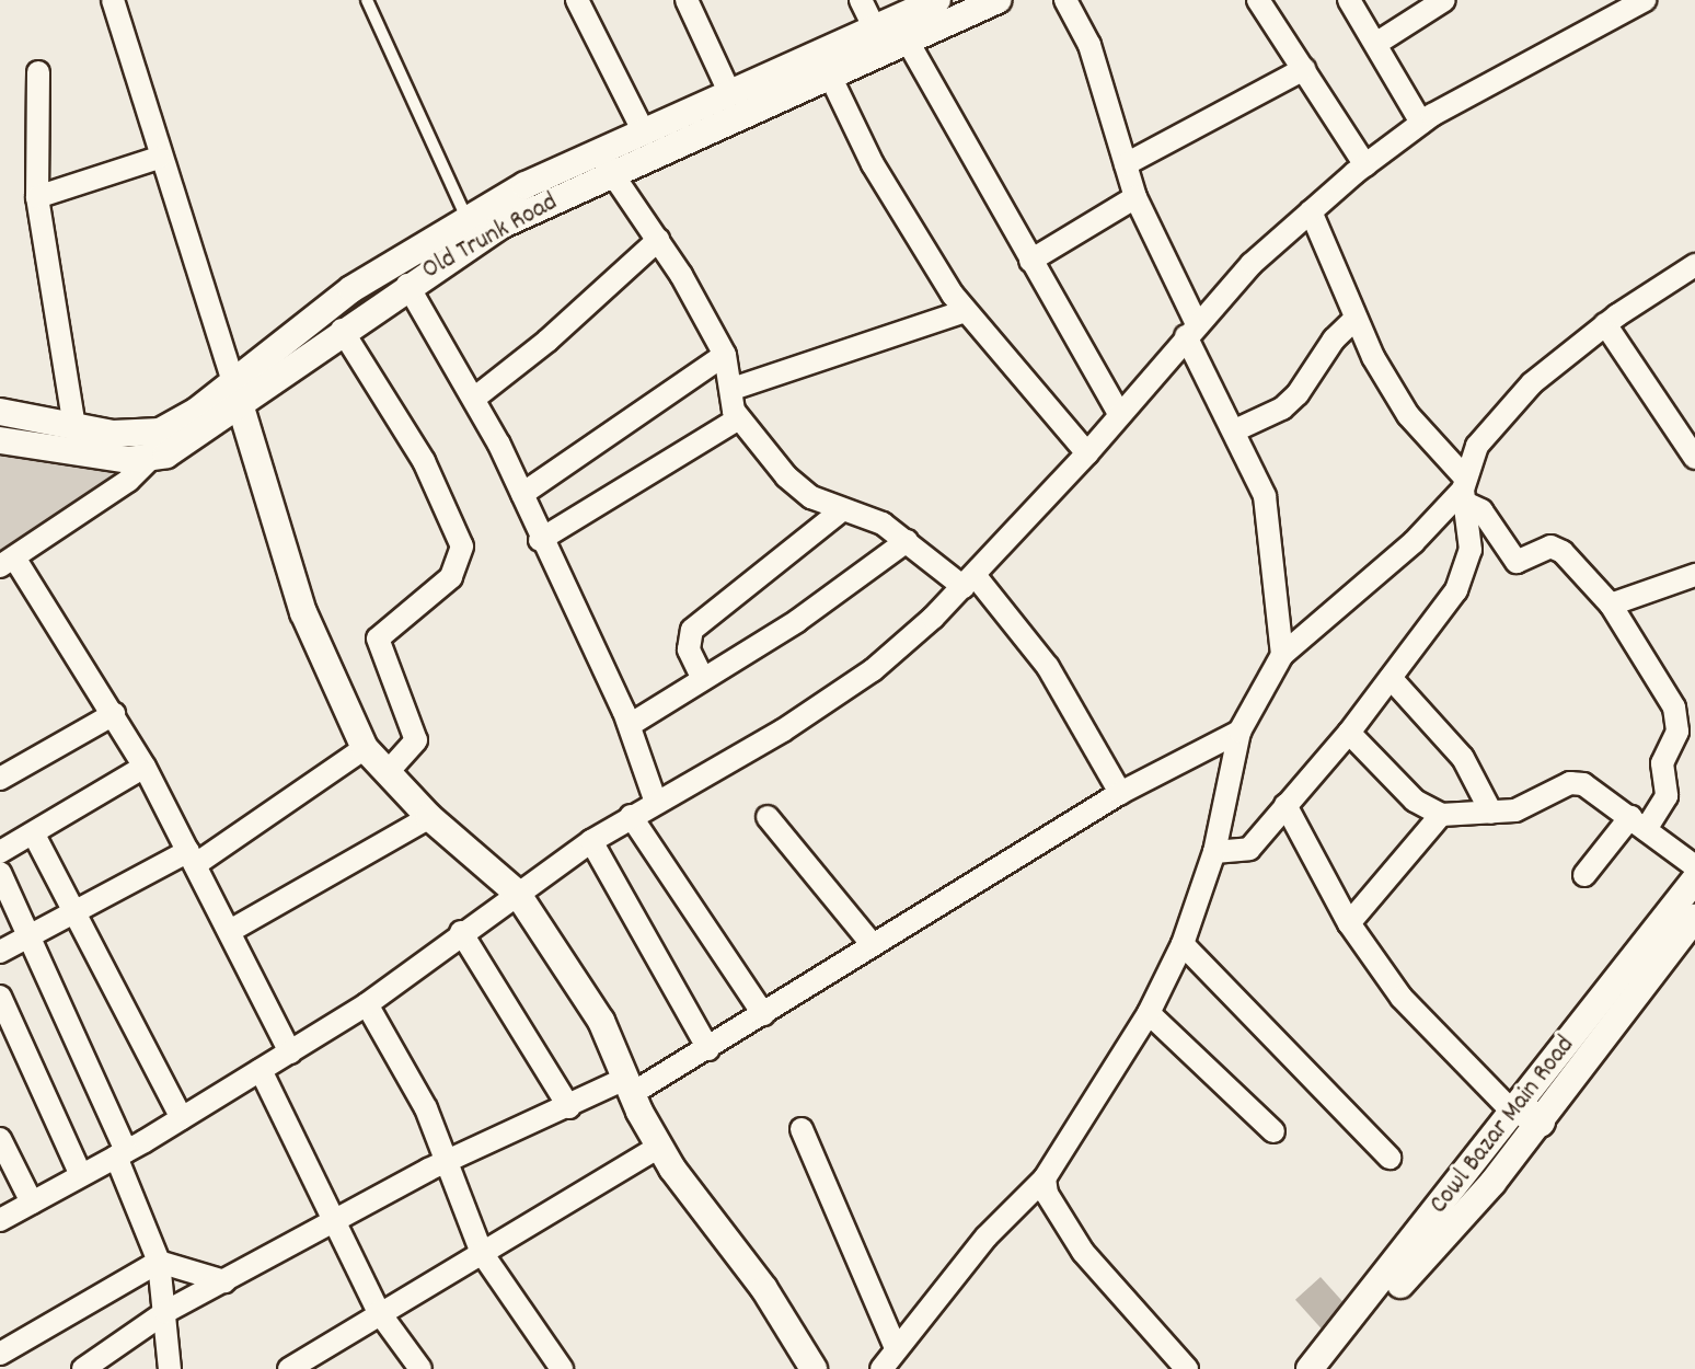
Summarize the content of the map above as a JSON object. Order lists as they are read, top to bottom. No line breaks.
{"streets":{"street":["Old Trunk Road","Cowl Bazar Main Road"]}}
